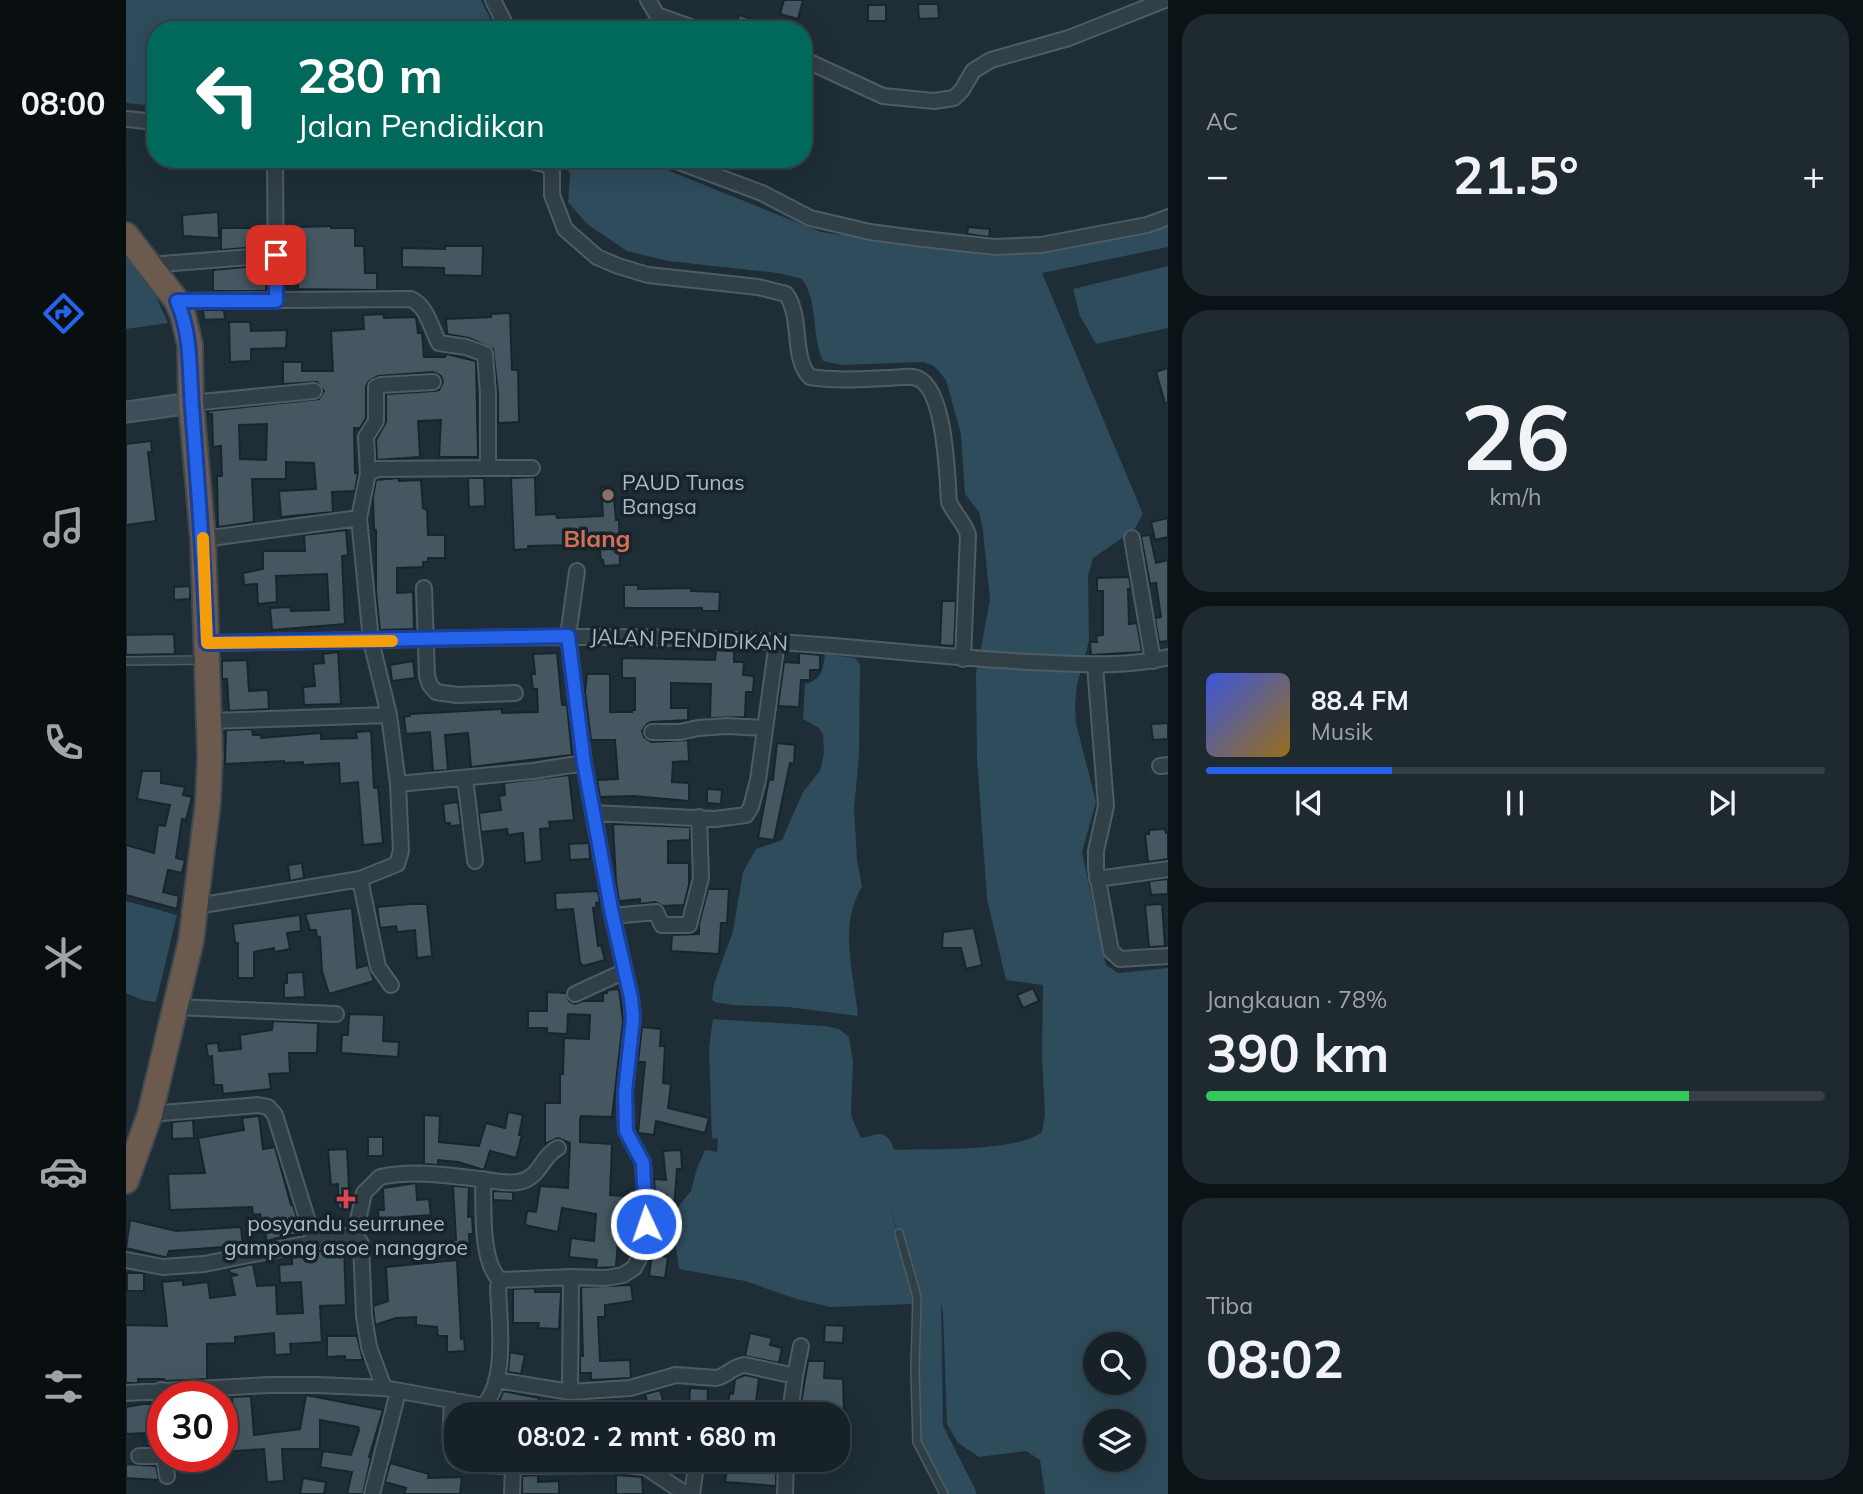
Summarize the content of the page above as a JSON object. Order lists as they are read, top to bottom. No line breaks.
{"streets":{"street":["JALAN PENDIDIKAN"]},"districts":["Blang"],"places":{"other":["PAUD Tunas Bangsa"],"health":["posyandu seurrunee gampong asoe nanggroe"]},"page":{"tabs":"08:00","tile":["AC",["26","km/h"],["Jangkauan · 78%","390 km"],["Tiba","08:02"]],"turn":["280 m","Jalan Pendidikan"],"heat":["−","21.5°","+"],"song":["88.4 FM","Musik"],"limit":"30","trip":"08:02 · 2 mnt · 680 m"}}
